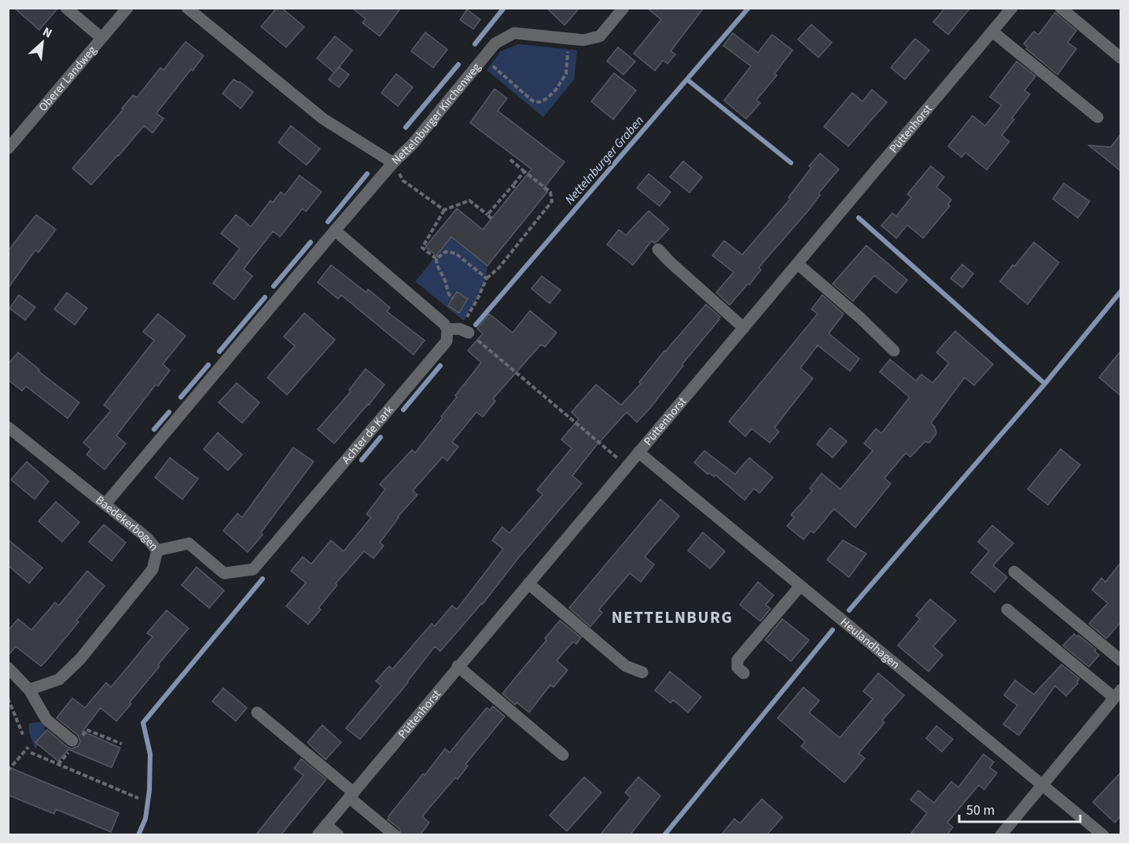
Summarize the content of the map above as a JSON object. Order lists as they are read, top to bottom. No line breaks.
{"streets":{"street":["Oberer Landweg","Nettelnburger Kirchenweg","Püttenhorst","Achter de Kark","Baedekerbogen","Heulandhagen"]},"crossings":[["Püttenhorst","Heulandhagen"],["Achter de Kark","Baedekerbogen"]],"districts":["NETTELNBURG"],"water":["Nettelnburger Graben"],"scale_bar":"50 m","north":"top right"}
